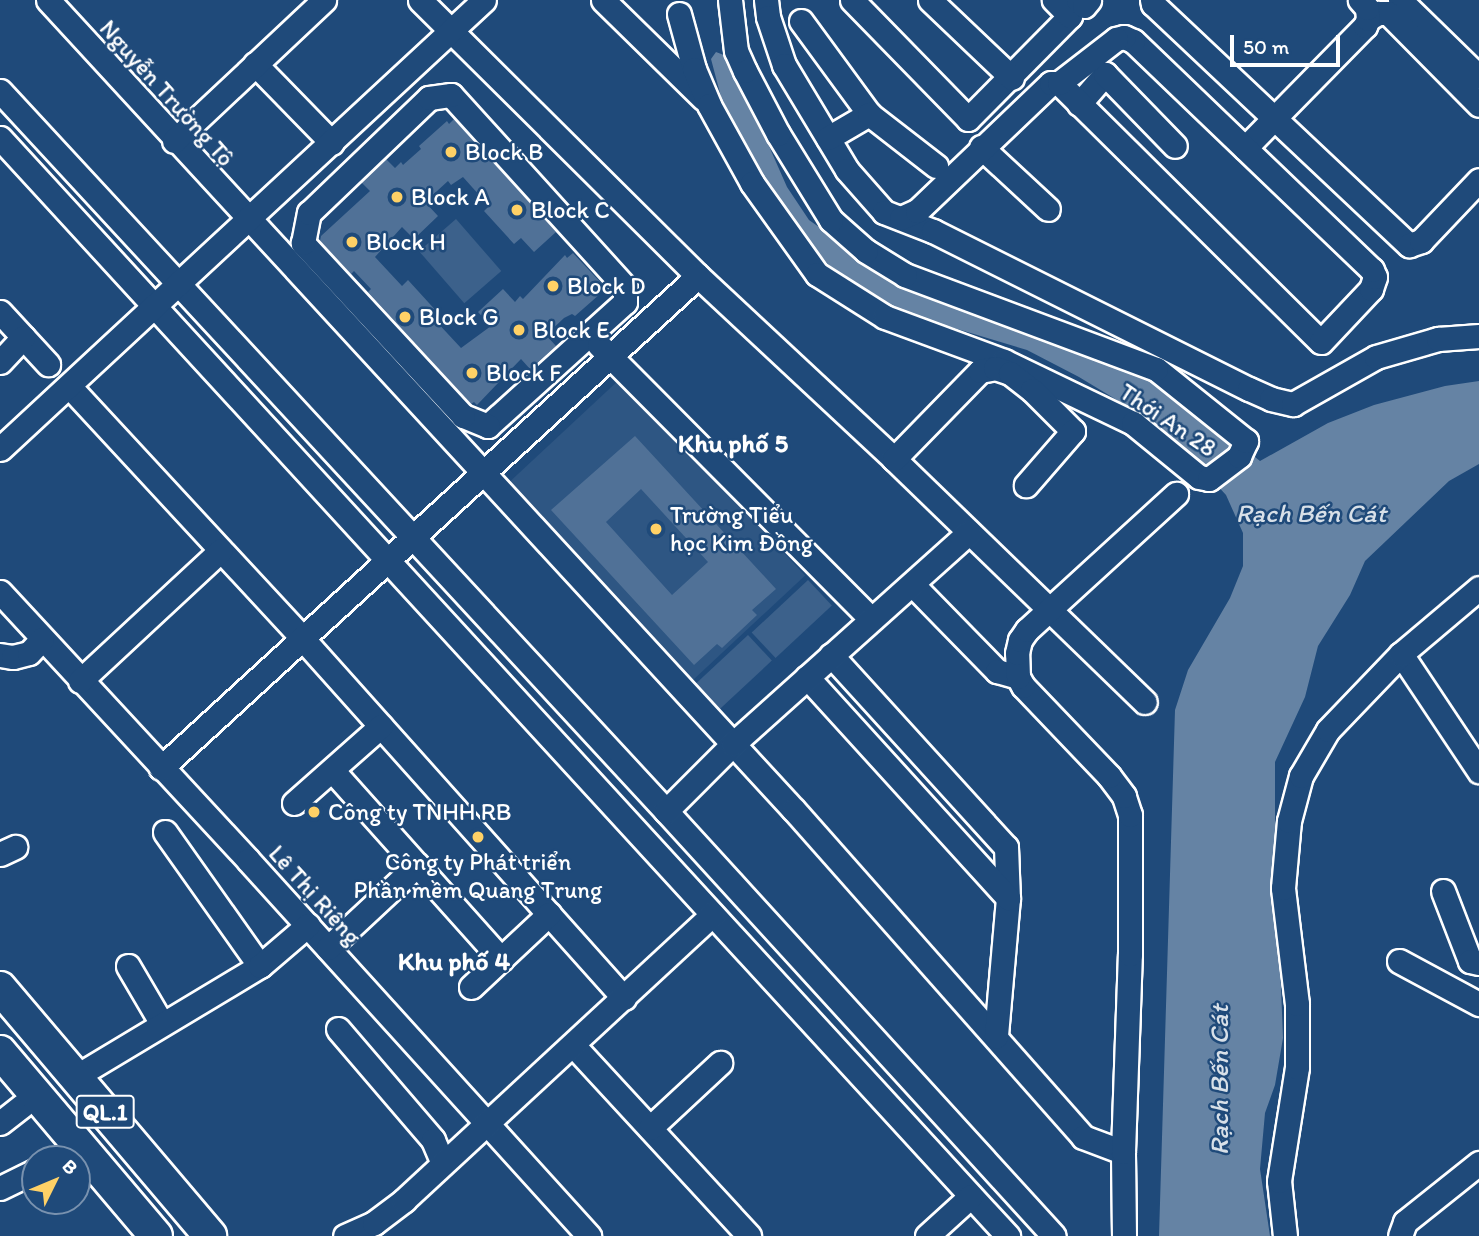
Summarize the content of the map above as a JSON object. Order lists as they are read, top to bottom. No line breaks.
{"streets":{"highway":["QL.1"],"street":["Nguyễn Trường Tộ","Thới An 28","Lê Thị Riêng"]},"districts":["Khu phố 5","Khu phố 4"],"water":["Rạch Bến Cát"],"places":["Block B","Block A","Block C","Block H","Block D","Block G","Block E","Block F","Trường Tiểu học Kim Đồng","Công ty TNHH RB","Công ty Phát triển Phần mềm Quang Trung"],"scale_bar":"50 m","north":"top right"}
